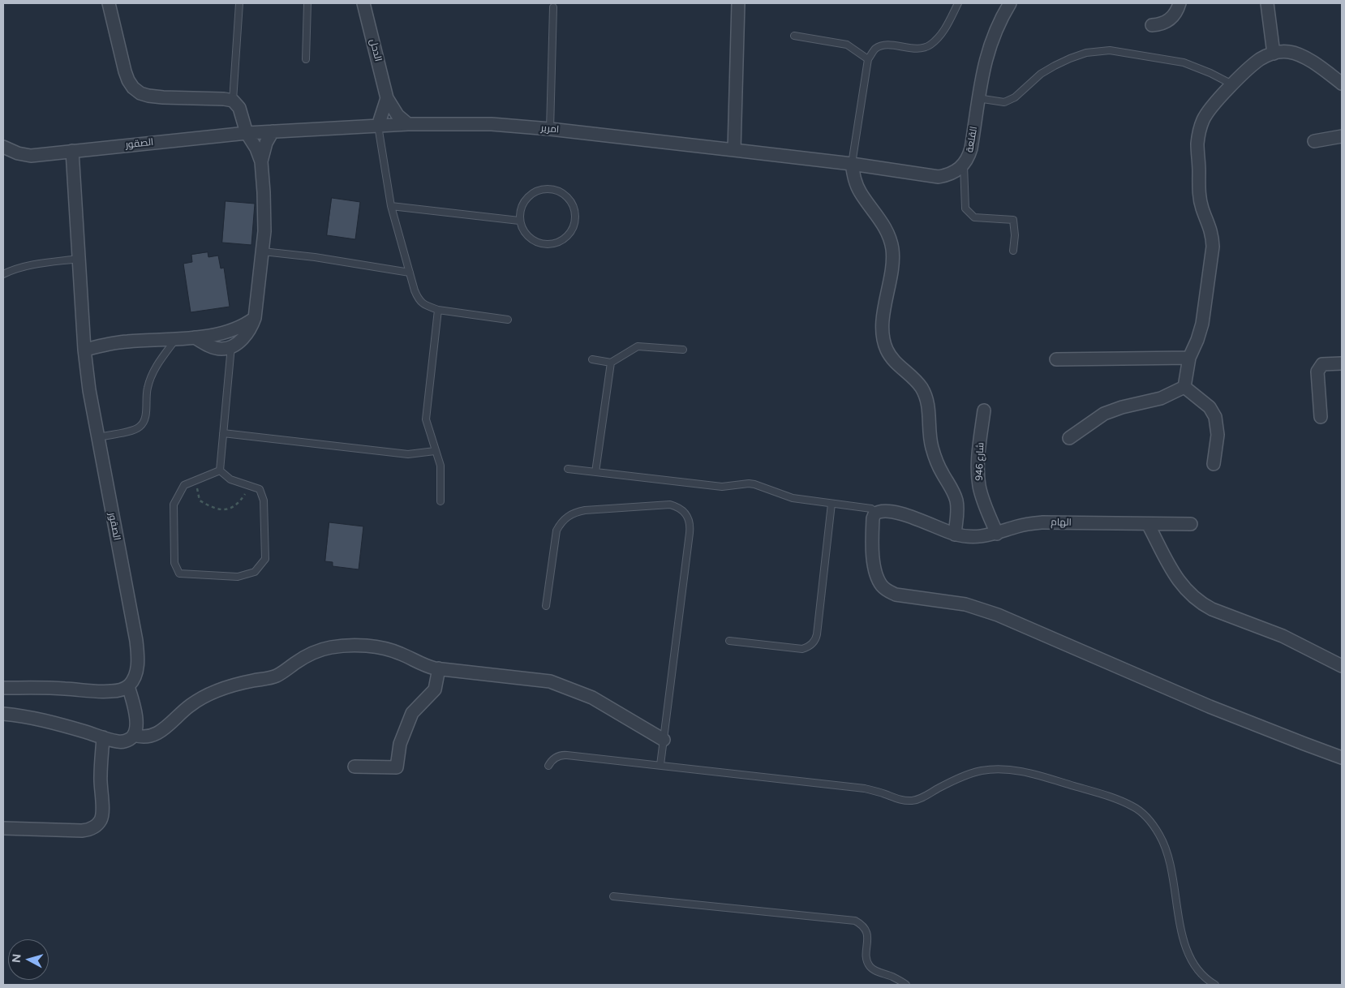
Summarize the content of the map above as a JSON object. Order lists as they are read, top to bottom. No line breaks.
{"streets":{"street":["الدحل","امرير","القلعة","الصقور","شارع 946","الهام"]},"crossings":[["امرير","القلعة"],["امرير","الصقور"],["شارع 946","الهام"]],"north":"left"}
